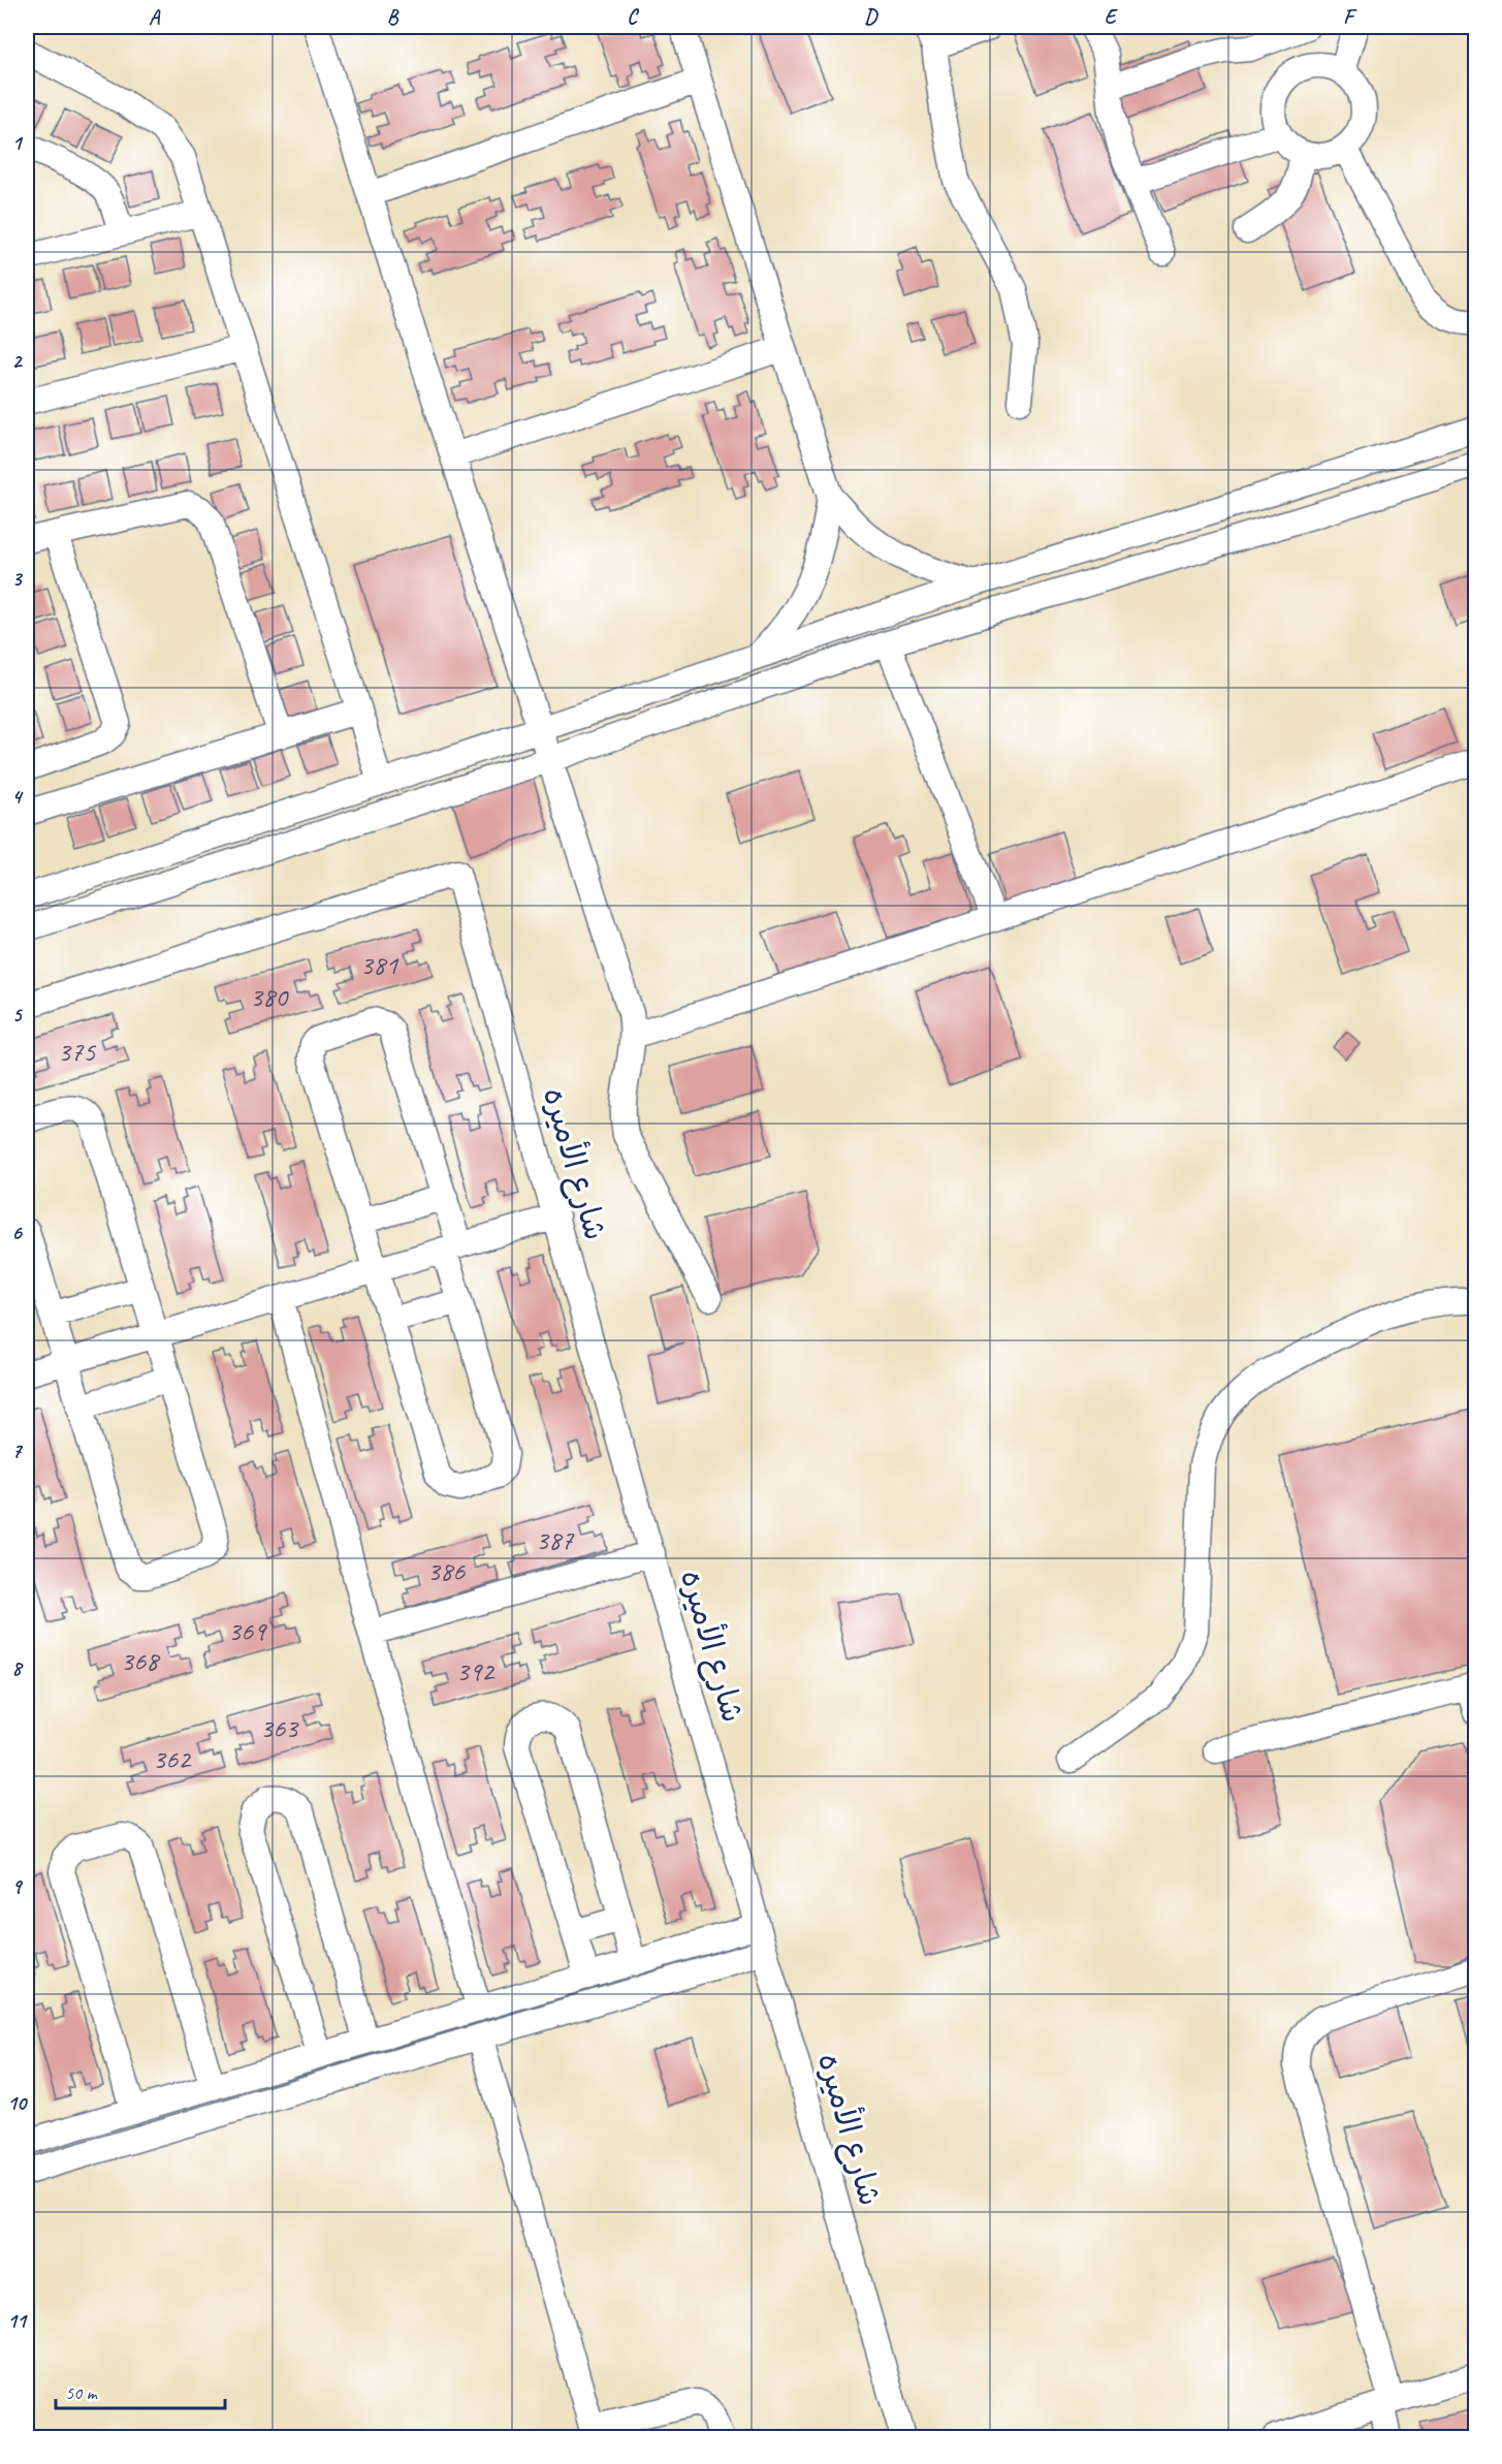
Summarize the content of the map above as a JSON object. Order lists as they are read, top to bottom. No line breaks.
{"streets":{"street":["شارع الأميره"]},"house_numbers":["381","380","375","387","386","369","368","392","363","362"],"scale_bar":"50 m","grid":{"columns":["A","B","C","D","E","F"],"rows":["1","2","3","4","5","6","7","8","9","10","11"]}}
